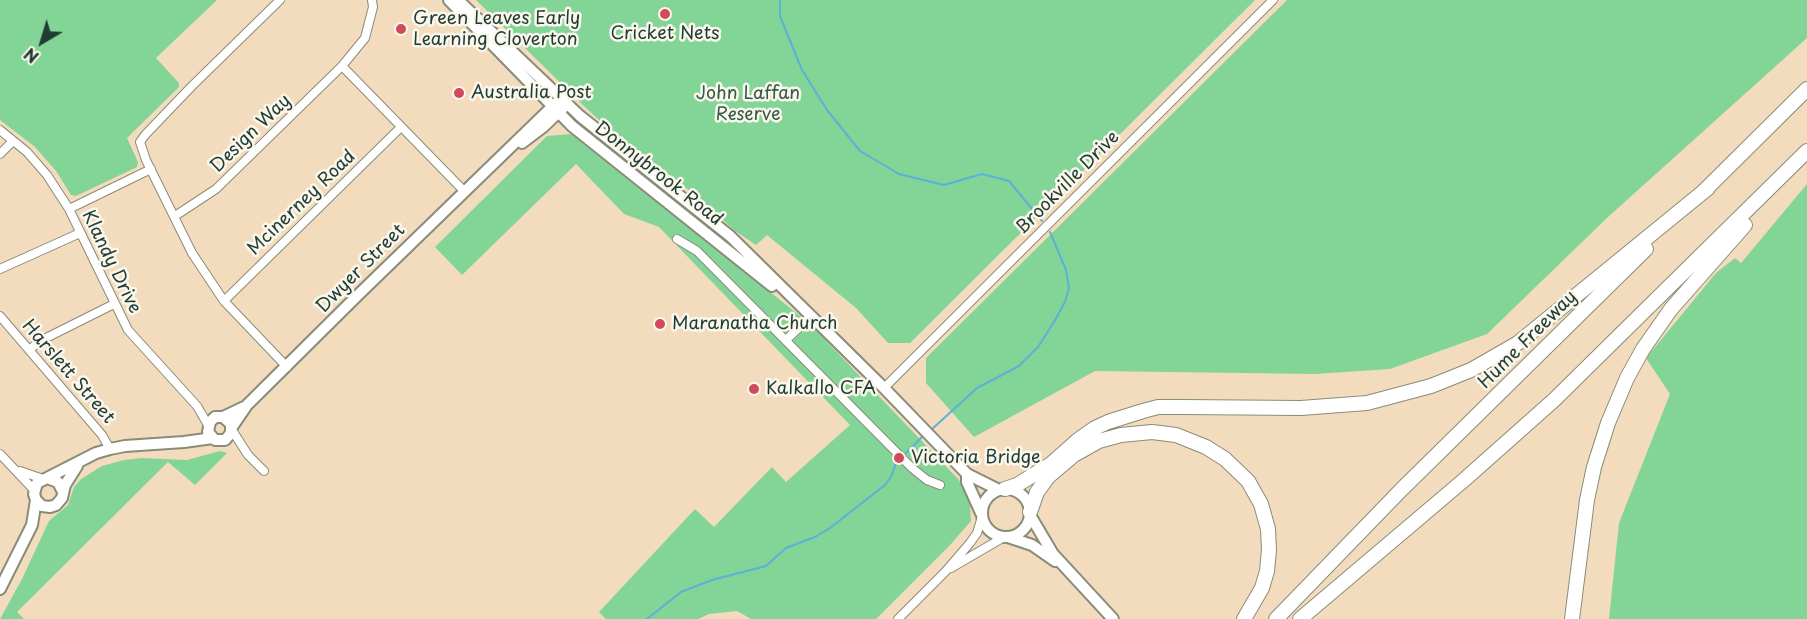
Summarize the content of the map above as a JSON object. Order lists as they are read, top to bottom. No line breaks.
{"streets":{"highway":["Hume Freeway"],"main road":["Donnybrook Road","Dwyer Street"],"street":["Design Way","Brookville Drive","Mcinerney Road","Klandy Drive","Harslett Street"]},"crossings":[["Donnybrook Road","Brookville Drive"],["Donnybrook Road","Dwyer Street"],["Klandy Drive","Dwyer Street"]],"parks":["John Laffan Reserve"],"places":["Cricket Nets","Green Leaves Early Learning Cloverton","Australia Post","Maranatha Church","Kalkallo CFA","Victoria Bridge"],"north":"bottom left"}
